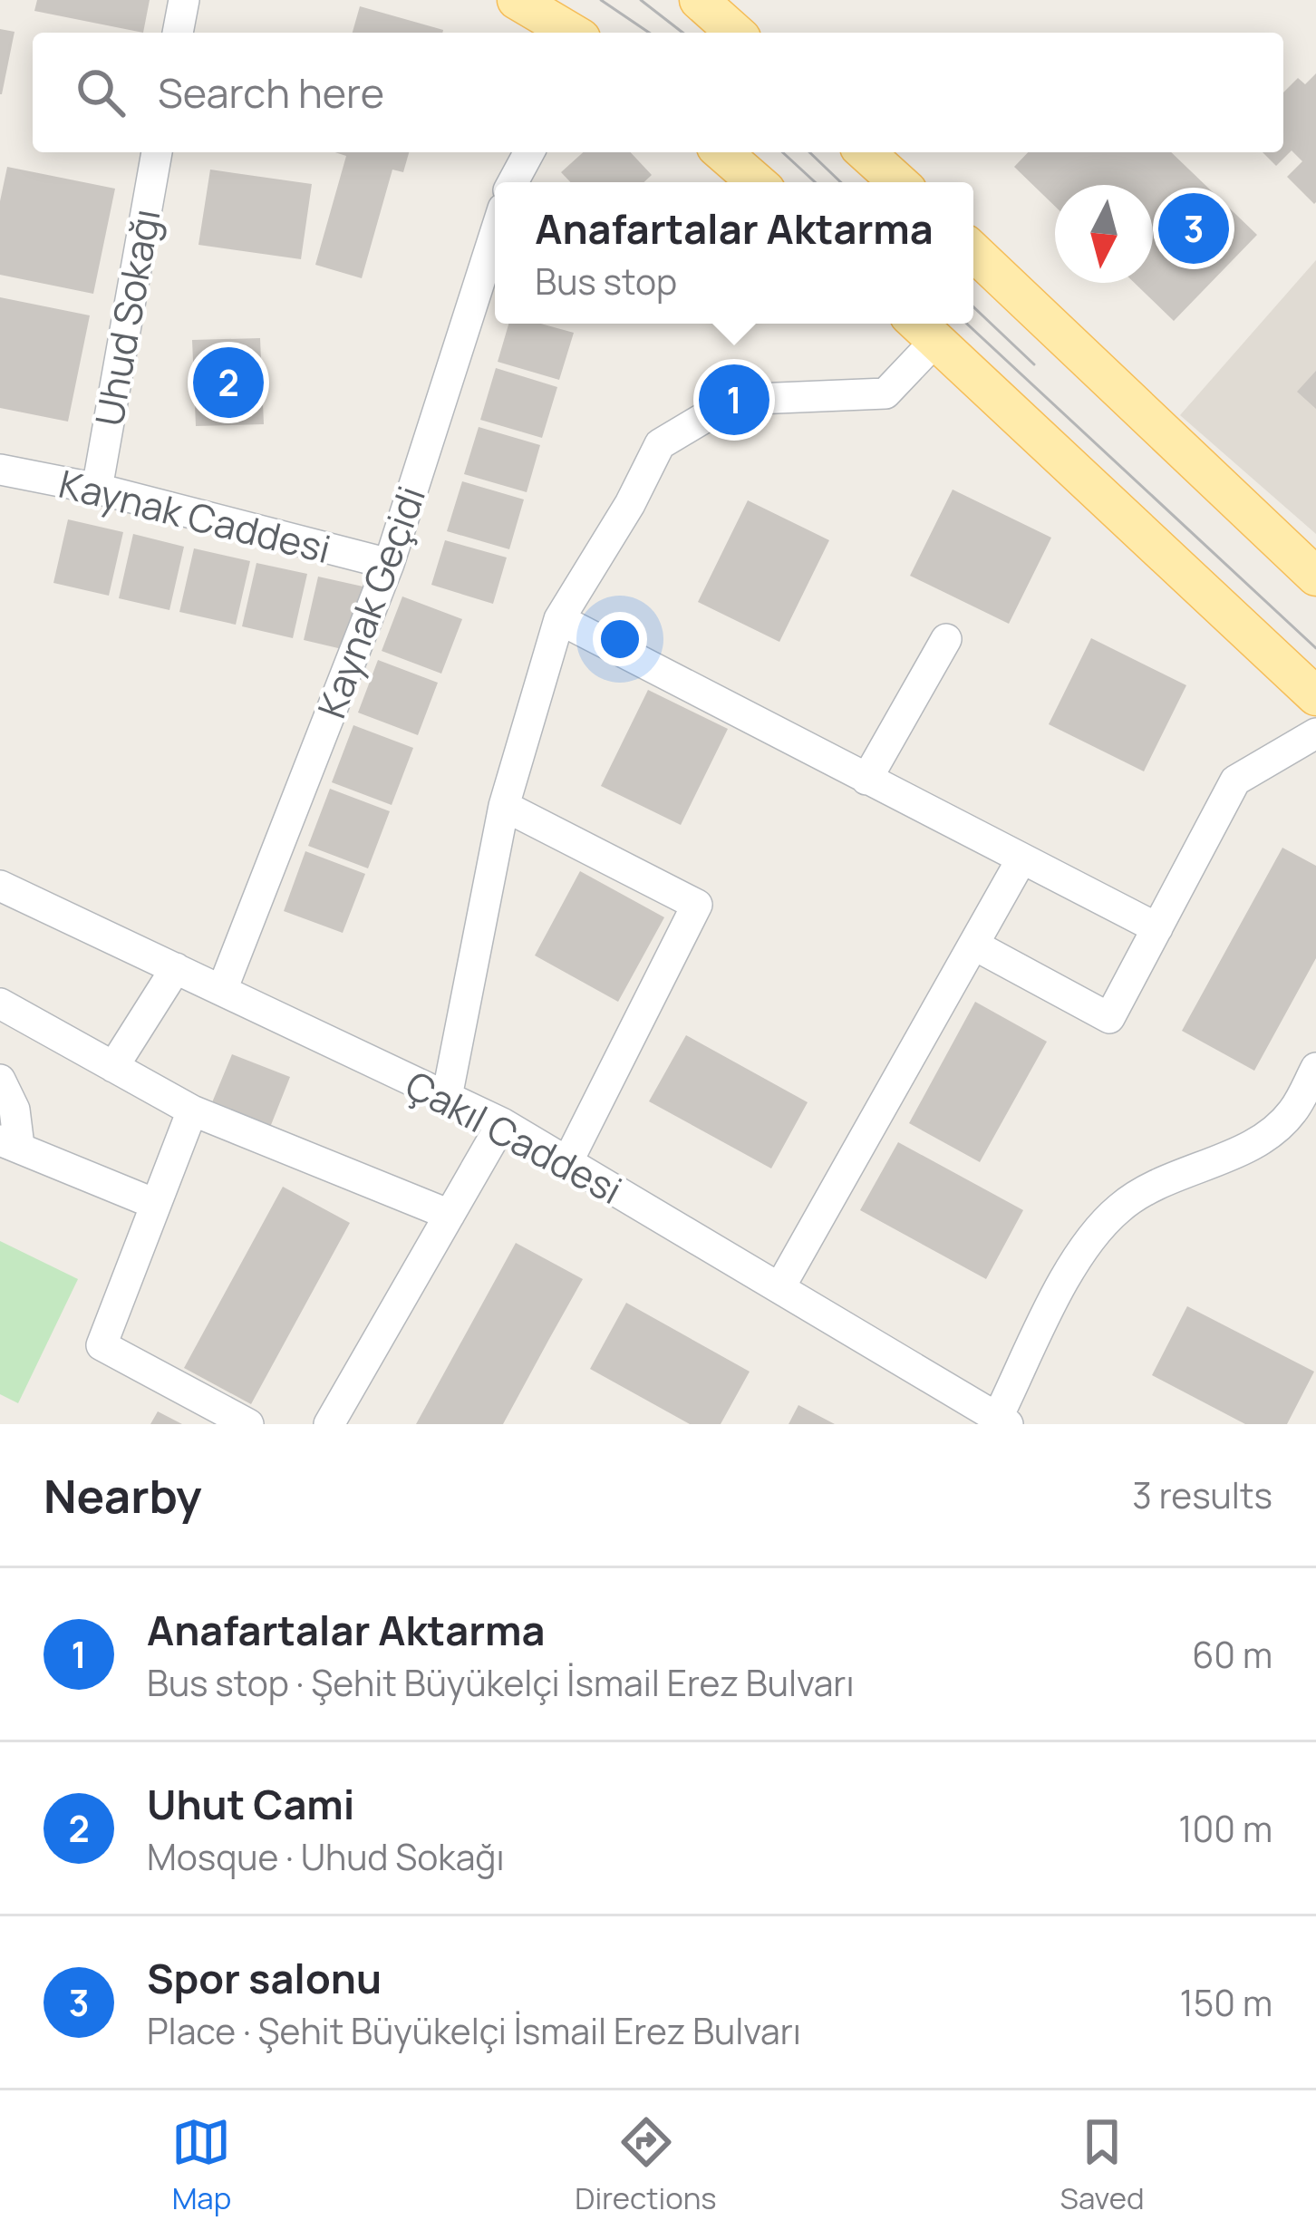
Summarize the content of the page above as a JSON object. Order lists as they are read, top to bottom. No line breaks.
{"streets":{"street":["Uhud Sokağı","Kaynak Caddesi","Kaynak Geçidi","Çakıl Caddesi"]},"crossings":[["Uhud Sokağı","Kaynak Caddesi"],["Kaynak Caddesi","Kaynak Geçidi"],["Kaynak Geçidi","Çakıl Caddesi"]],"north":"bottom","page":{"search":"Search here","popup":["Anafartalar Aktarma","Bus stop"],"pins":["3","2","1"],"heading":["Nearby","3 results"],"list":[{"mark":"1","name":"Anafartalar Aktarma","note":"Bus stop · Şehit Büyükelçi İsmail Erez Bulvarı","value":"60 m"},{"mark":"2","name":"Uhut Cami","note":"Mosque · Uhud Sokağı","value":"100 m"},{"mark":"3","name":"Spor salonu","note":"Place · Şehit Büyükelçi İsmail Erez Bulvarı","value":"150 m"}],"nav":["Map","Directions","Saved"]}}
